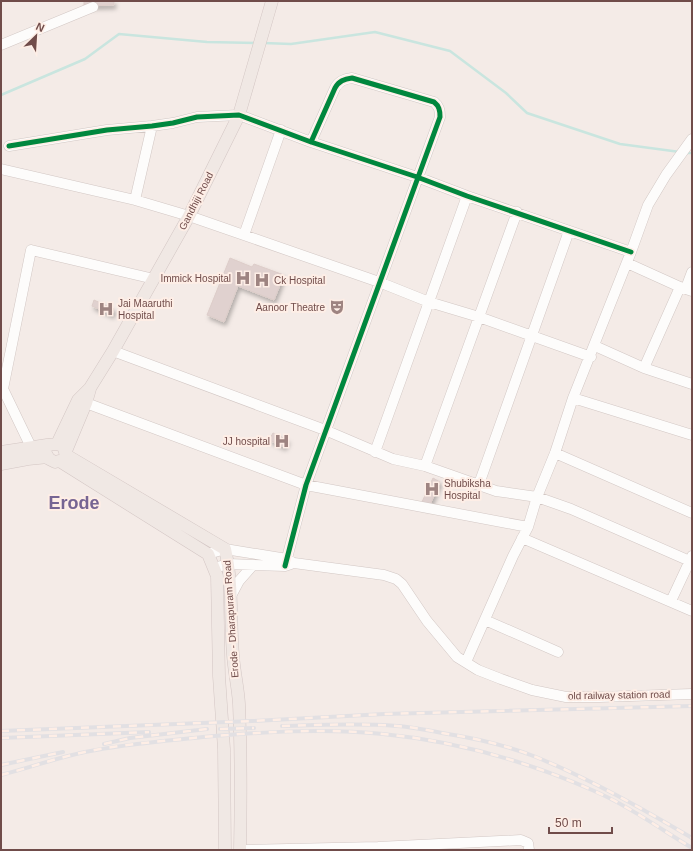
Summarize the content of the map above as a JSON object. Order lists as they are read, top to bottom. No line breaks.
{"streets":{"main road":["Gandhiji Road","Erode - Dharapuram Road"],"street":["old railway station road"]},"crossings":[["Gandhiji Road","Erode - Dharapuram Road"]],"districts":["Erode"],"places":{"hospital":["Immick Hospital","Ck Hospital","Jai Maaruthi Hospital","JJ hospital","Shubiksha Hospital"],"theatre":["Aanoor Theatre"]},"scale_bar":"50 m","north":"top right"}
